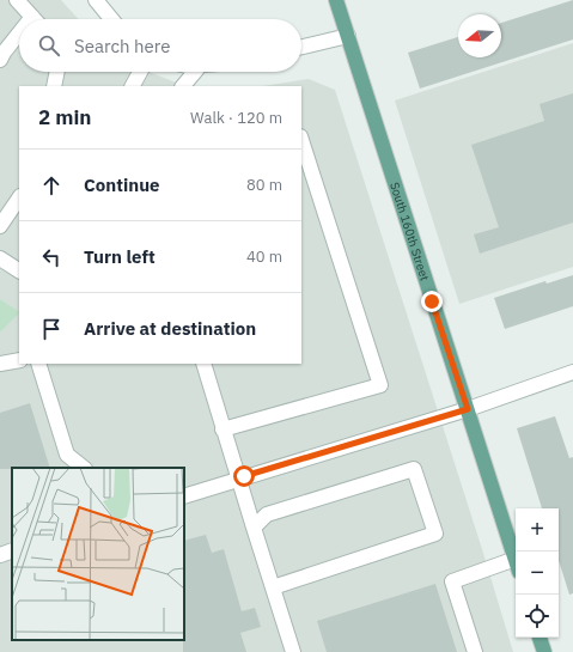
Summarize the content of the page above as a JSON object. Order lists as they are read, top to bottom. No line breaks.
{"streets":{"main road":["South 160th Street"]},"north":"left","page":{"search":"Search here","heading":["2 min","Walk · 120 m"],"list":[["Continue","80 m"],["Turn left","40 m"],"Arrive at destination"],"map_buttons":["+","−"]}}
